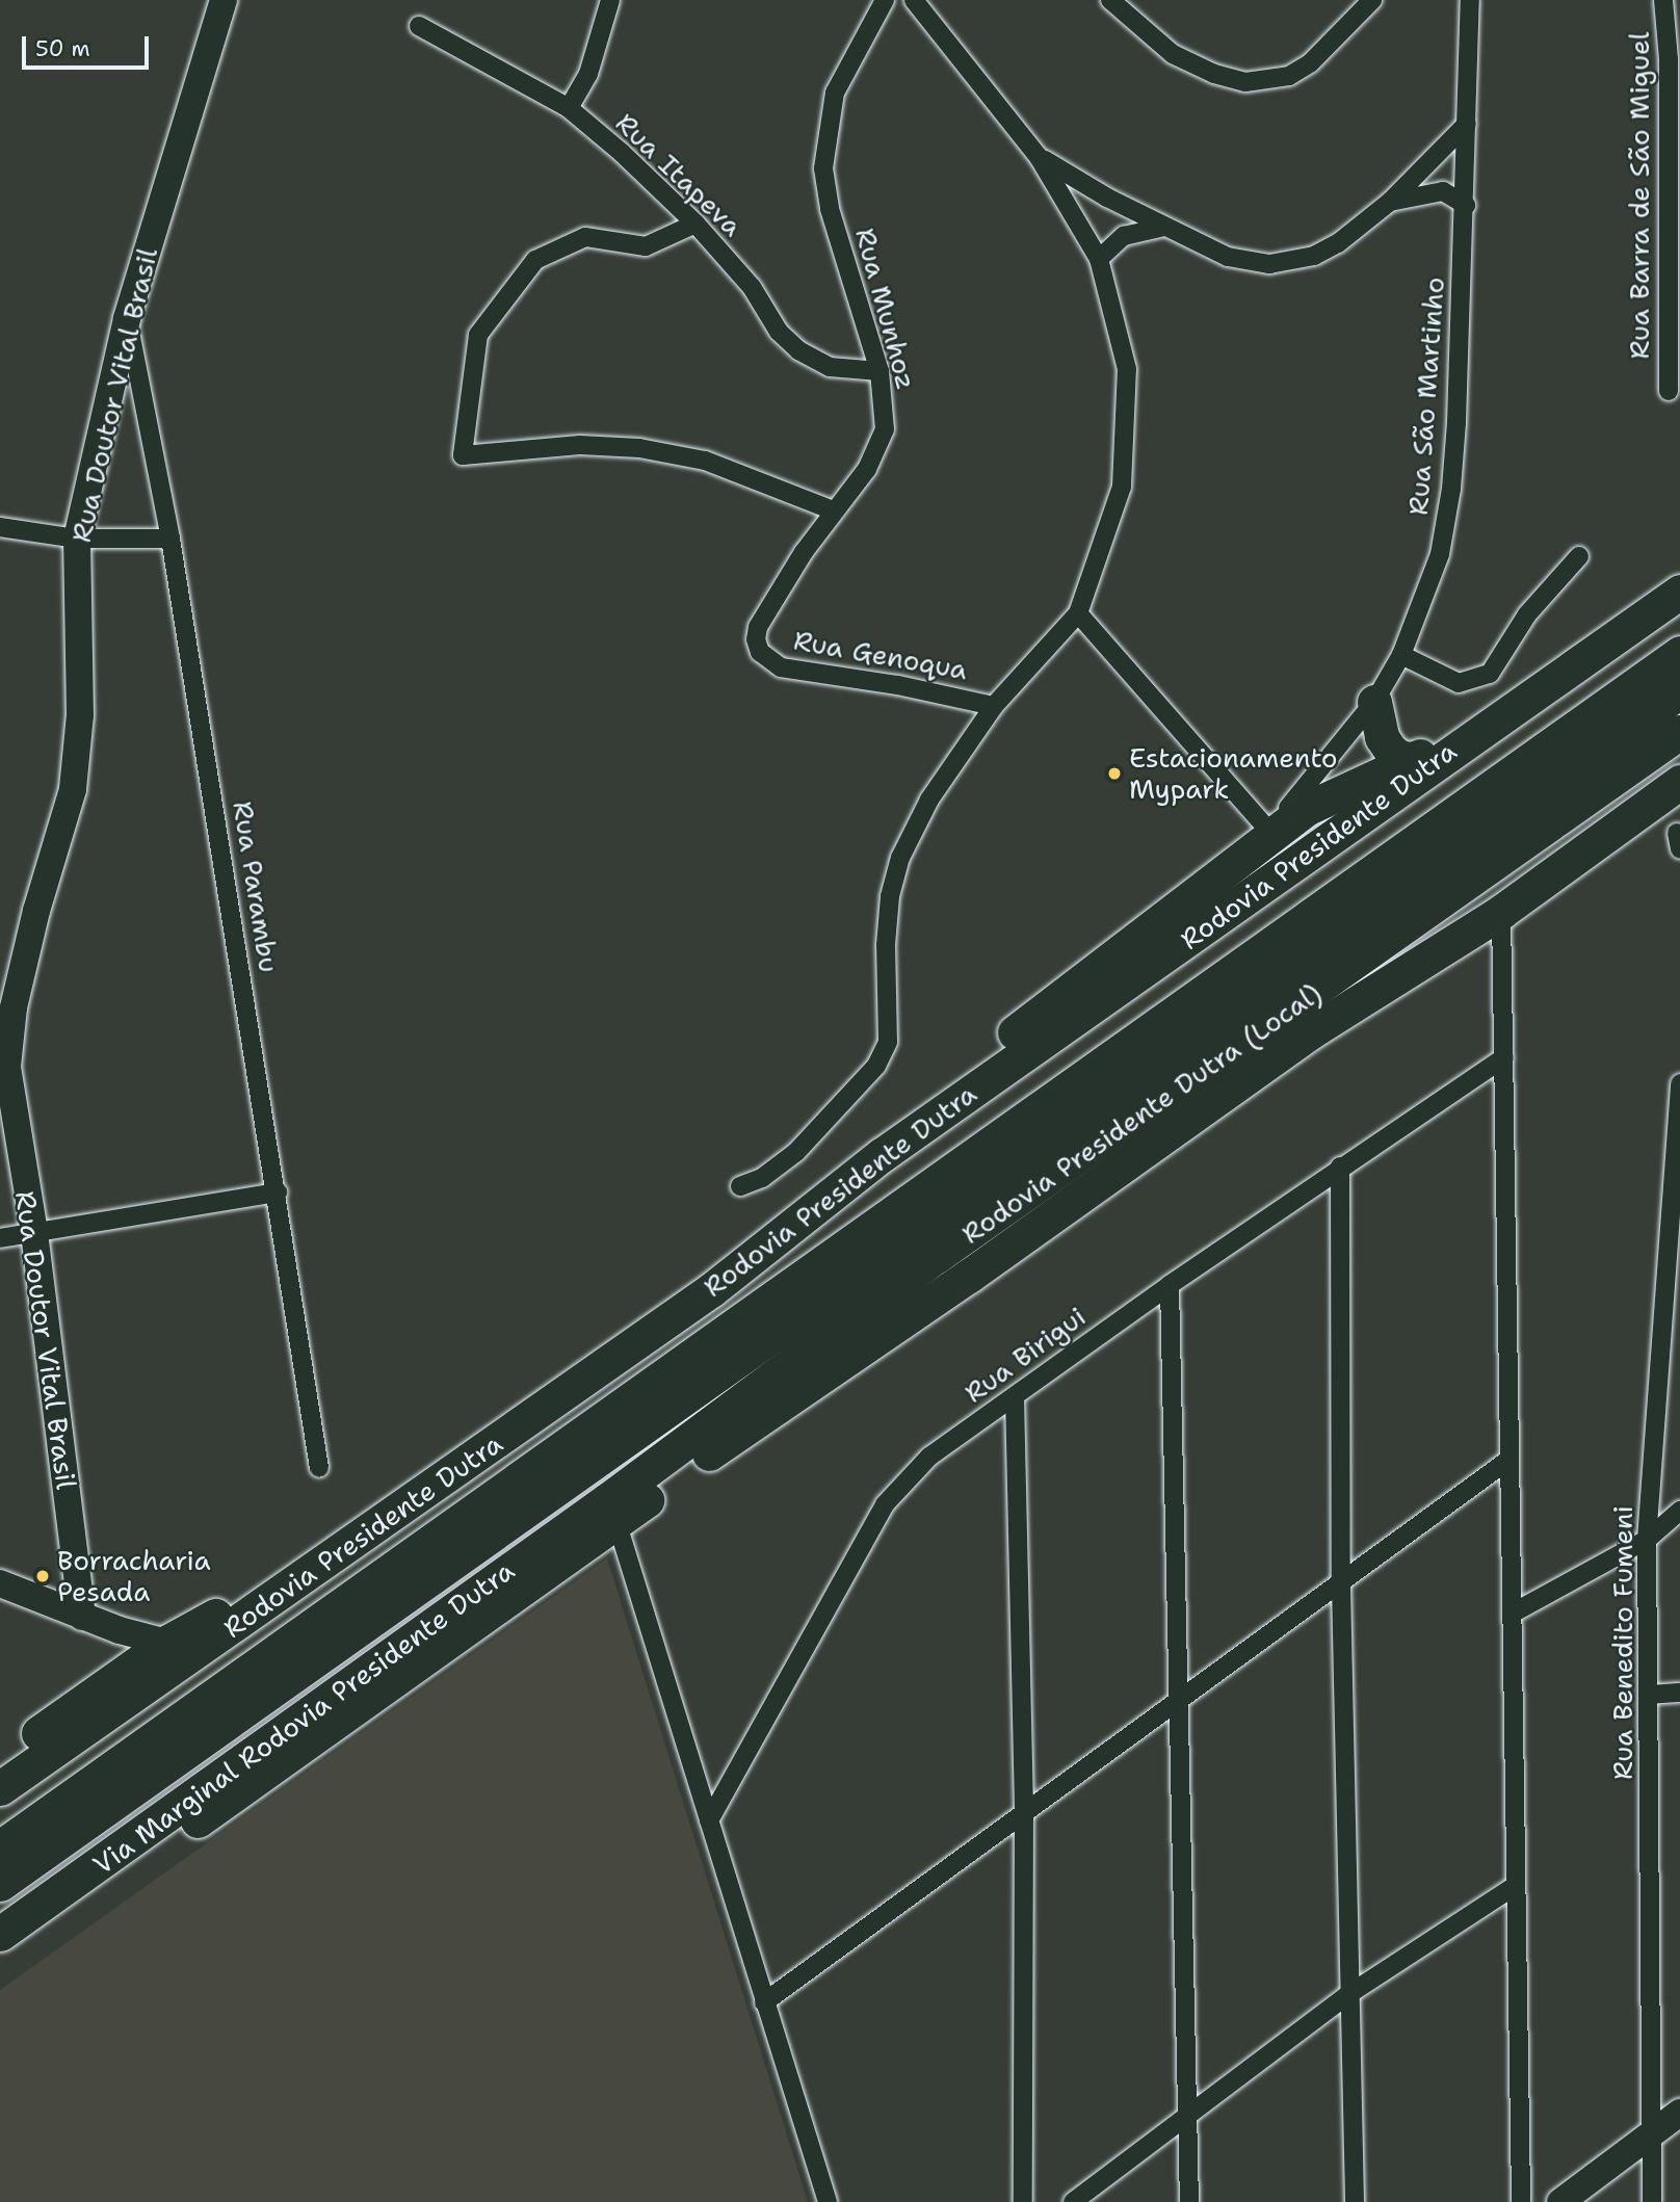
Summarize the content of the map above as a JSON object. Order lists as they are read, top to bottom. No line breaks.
{"streets":{"highway":["Rodovia Presidente Dutra","Rodovia Presidente Dutra (Local)","Via Marginal Rodovia Presidente Dutra"],"street":["Rua Itapeva","Rua Barra de São Miguel","Rua Munhoz","Rua Doutor Vital Brasil","Rua São Martinho","Rua Genoqua","Rua Parambu","Rua Birigui","Rua Benedito Fumeni"]},"crossings":[["Rua Itapeva","Rua Munhoz"],["Rua Munhoz","Rua Genoqua"],["Rua Doutor Vital Brasil","Rua Parambu"],["Rodovia Presidente Dutra (Local)","Via Marginal Rodovia Presidente Dutra"]],"places":["Estacionamento Mypark","Borracharia Pesada"],"scale_bar":"50 m"}
